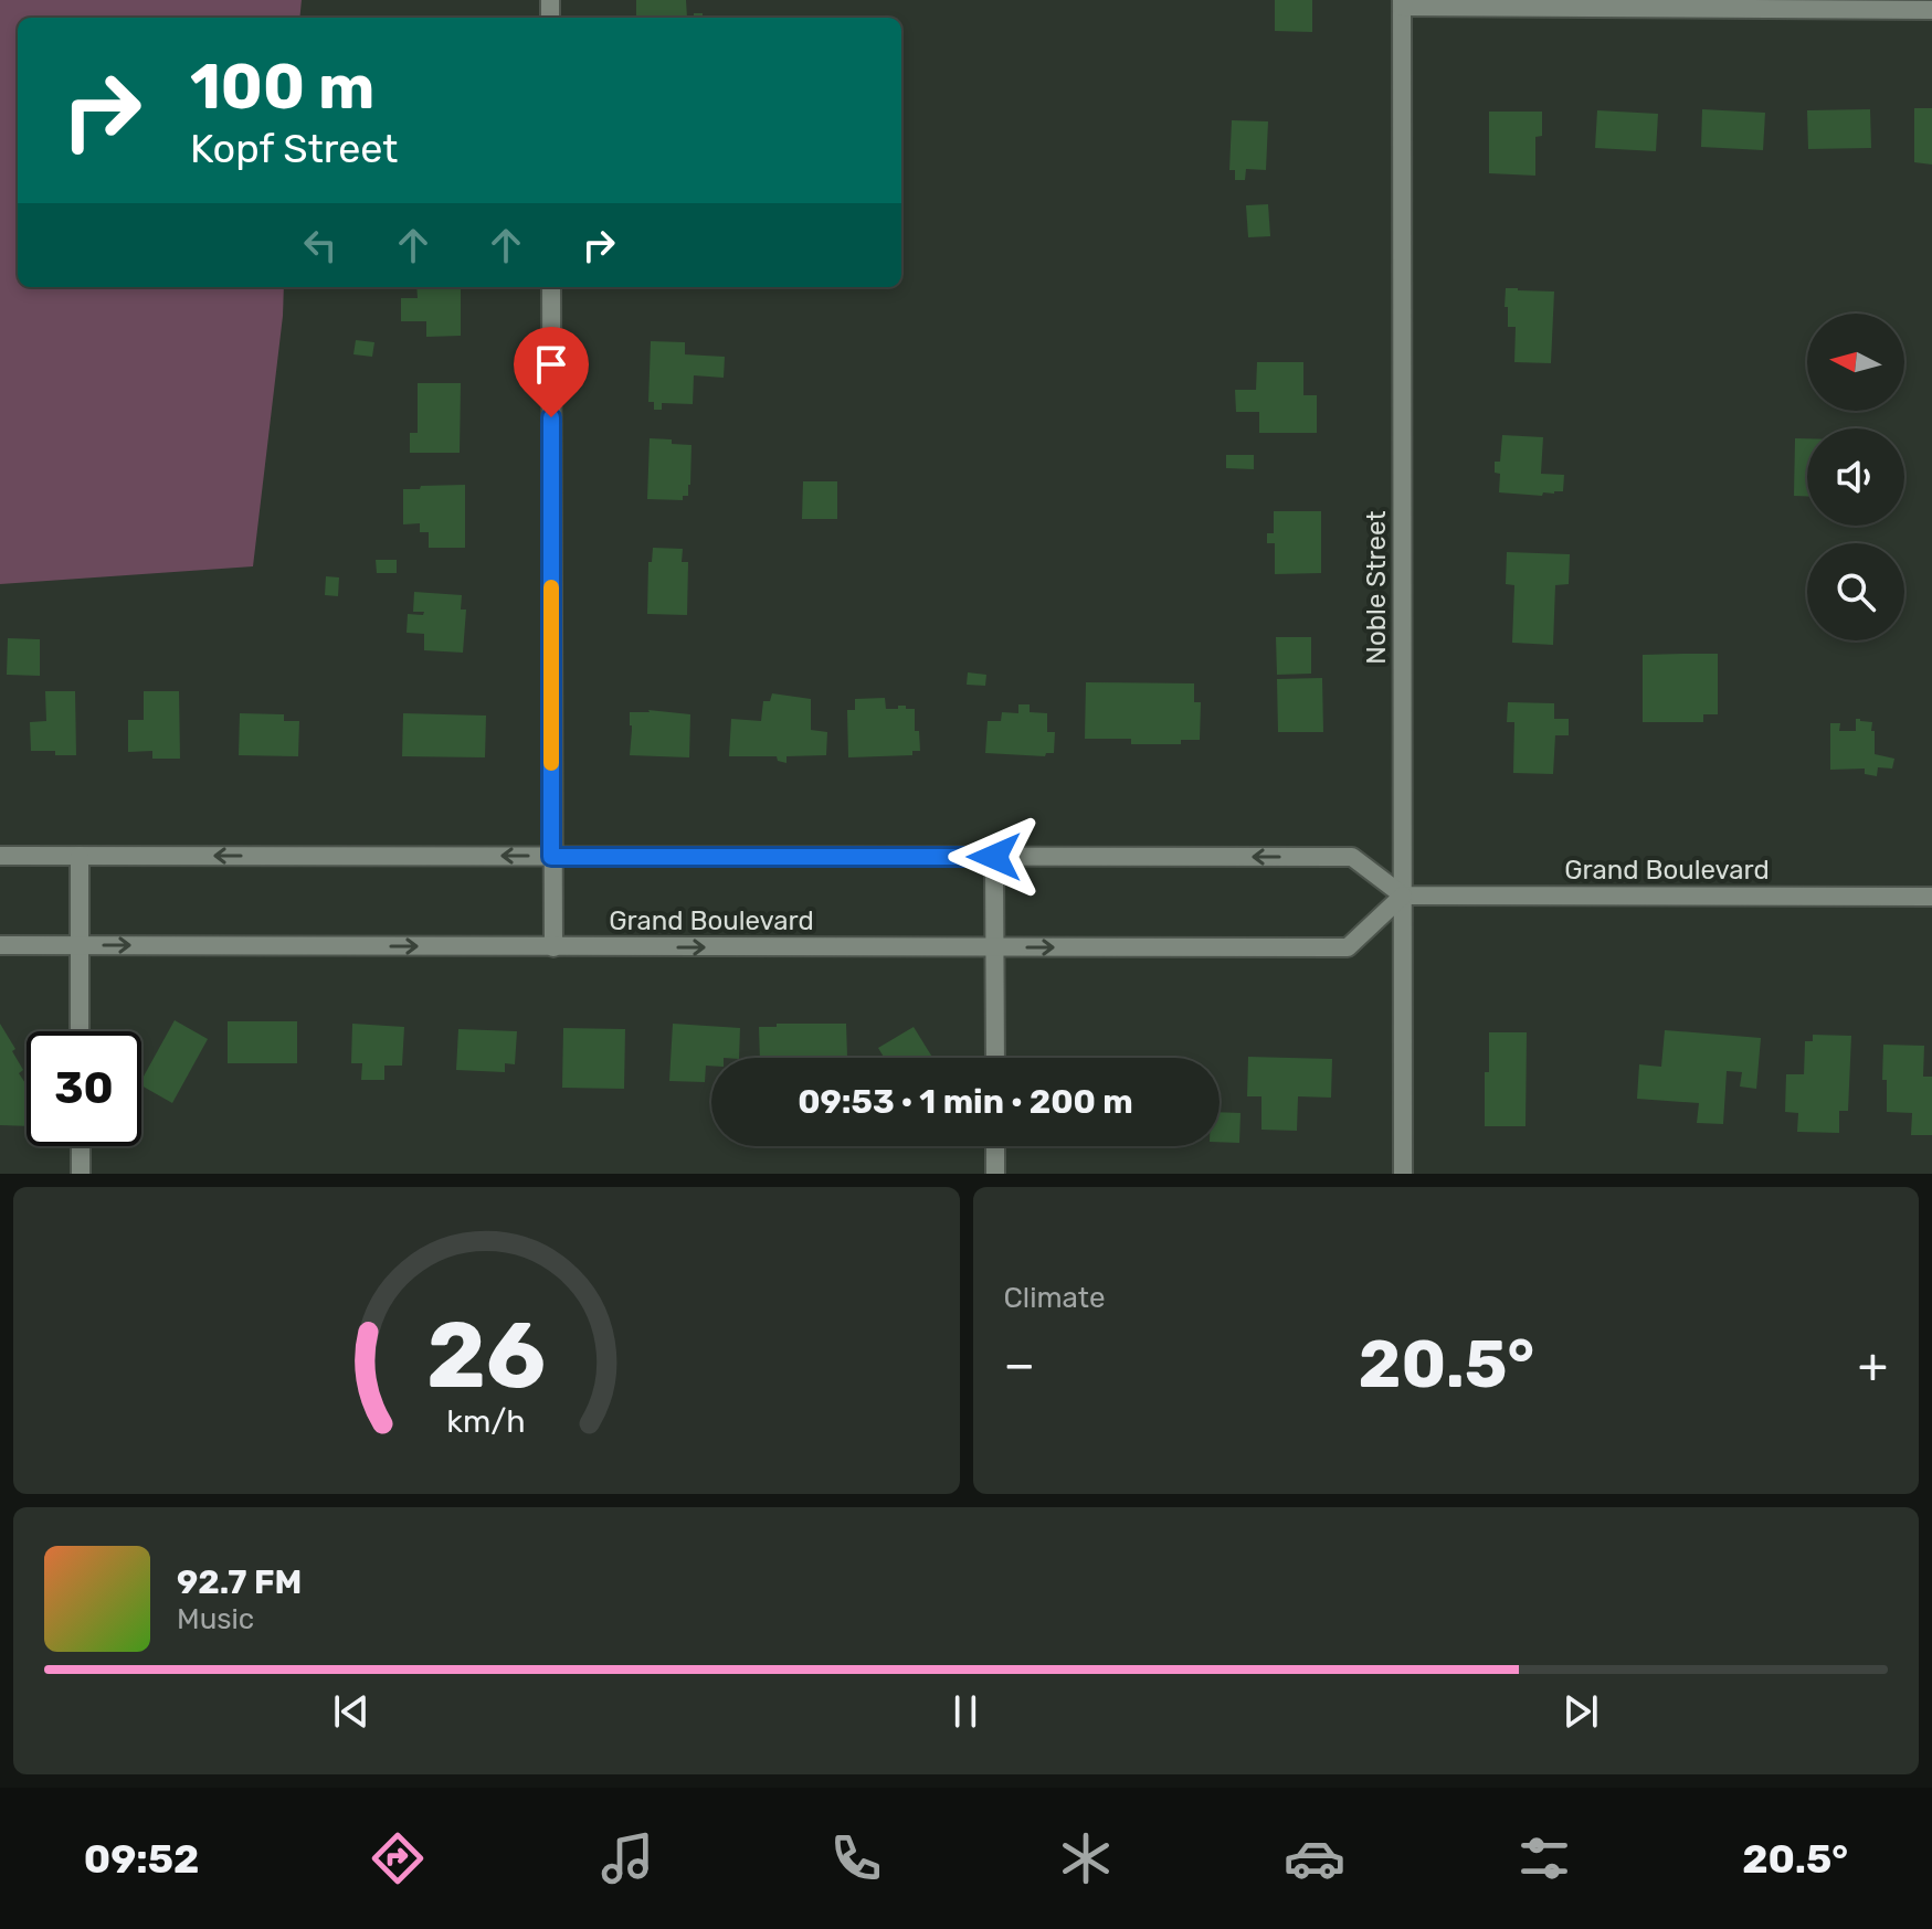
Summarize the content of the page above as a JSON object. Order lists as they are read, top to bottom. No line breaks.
{"streets":{"street":["Noble Street","Grand Boulevard"]},"crossings":[["Noble Street","Grand Boulevard"]],"north":"left","page":{"turn":["100 m","Kopf Street"],"limit":"30","trip":"09:53 · 1 min · 200 m","tile":"Climate","heat":["−","20.5°","+"],"song":["92.7 FM","Music"],"tabs":["09:52","20.5°"],"gauge":["26","km/h"]}}
